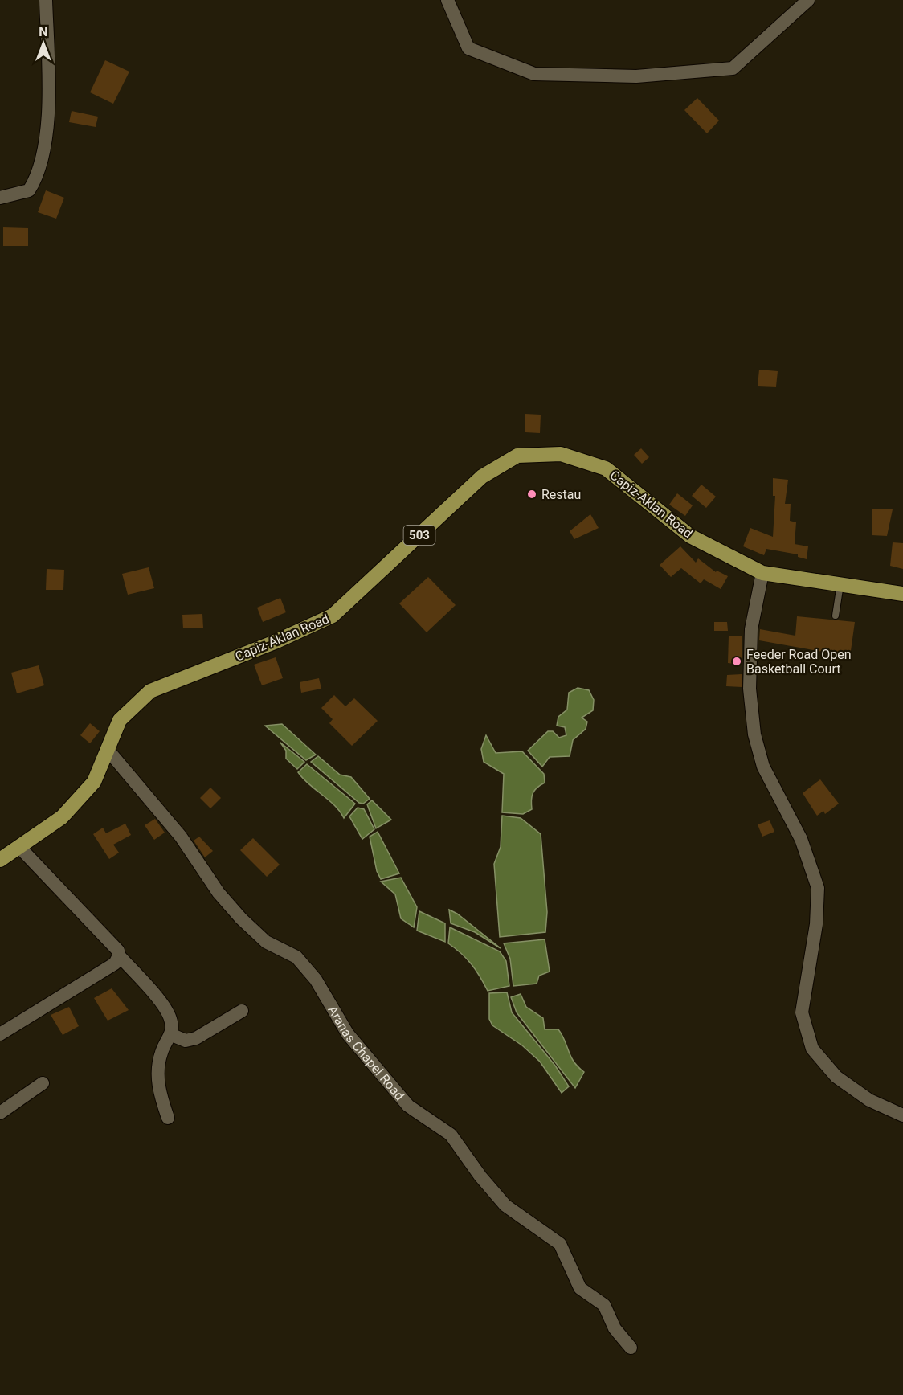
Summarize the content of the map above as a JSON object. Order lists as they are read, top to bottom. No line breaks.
{"streets":{"main road":["Capiz-Aklan Road","503"],"street":["Aranas Chapel Road"]},"crossings":[["Capiz-Aklan Road","Aranas Chapel Road"]],"places":["Restau","Feeder Road Open Basketball Court"],"north":"top"}
